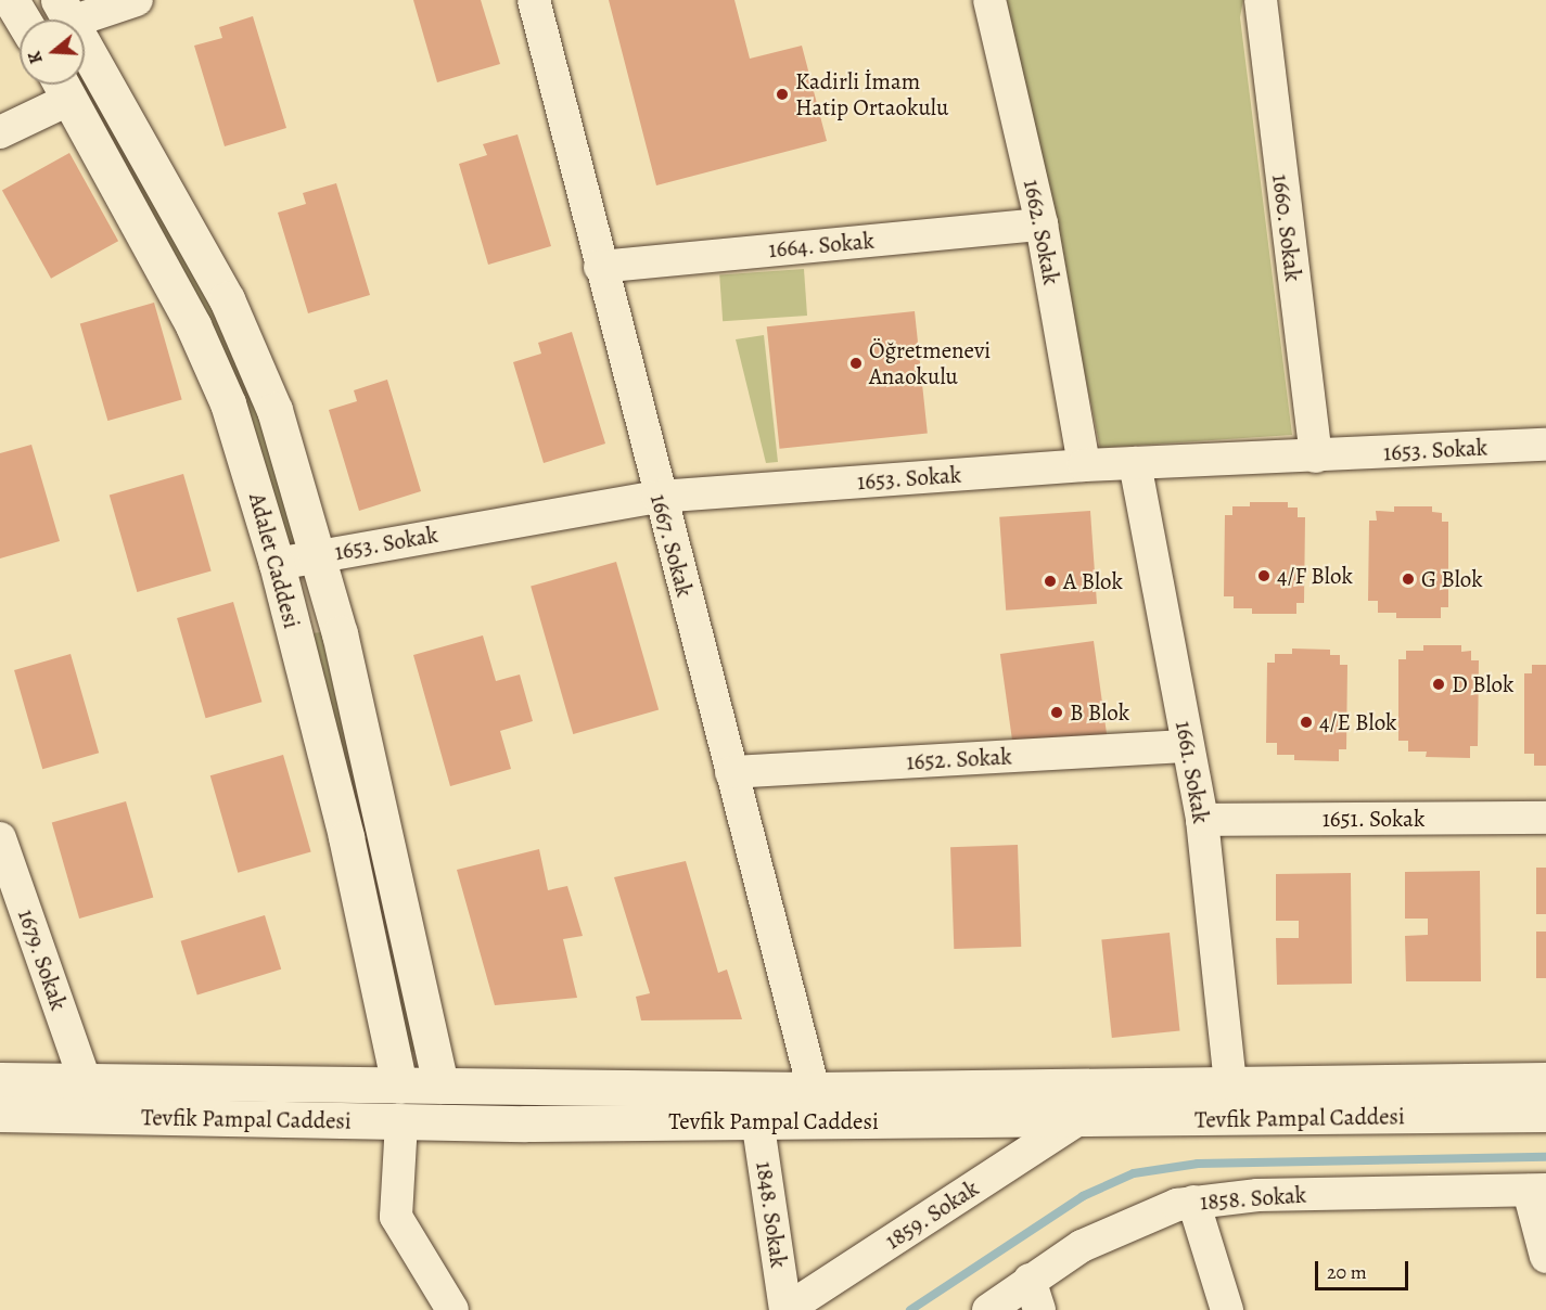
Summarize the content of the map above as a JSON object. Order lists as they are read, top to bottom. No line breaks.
{"streets":{"street":["1660. Sokak","1662. Sokak","1664. Sokak","1653. Sokak","1667. Sokak","Adalet Caddesi","1652. Sokak","1661. Sokak","1651. Sokak","1679. Sokak","Tevfik Pampal Caddesi","1858. Sokak","1848. Sokak","1859. Sokak"]},"crossings":[["1660. Sokak","1653. Sokak"],["1662. Sokak","1664. Sokak"],["1662. Sokak","1653. Sokak"],["1664. Sokak","1667. Sokak"],["1653. Sokak","1667. Sokak"],["1653. Sokak","Adalet Caddesi"],["1653. Sokak","1661. Sokak"],["1667. Sokak","1652. Sokak"],["1667. Sokak","Tevfik Pampal Caddesi"],["Adalet Caddesi","Tevfik Pampal Caddesi"],["1652. Sokak","1661. Sokak"],["1661. Sokak","1651. Sokak"],["1661. Sokak","Tevfik Pampal Caddesi"],["1679. Sokak","Tevfik Pampal Caddesi"],["Tevfik Pampal Caddesi","1848. Sokak"],["Tevfik Pampal Caddesi","1859. Sokak"],["1848. Sokak","1859. Sokak"]],"places":["Kadirli İmam Hatip Ortaokulu","Öğretmenevi Anaokulu","4/F Blok","G Blok","A Blok","D Blok","B Blok","4/E Blok"],"scale_bar":"20 m","north":"left"}
